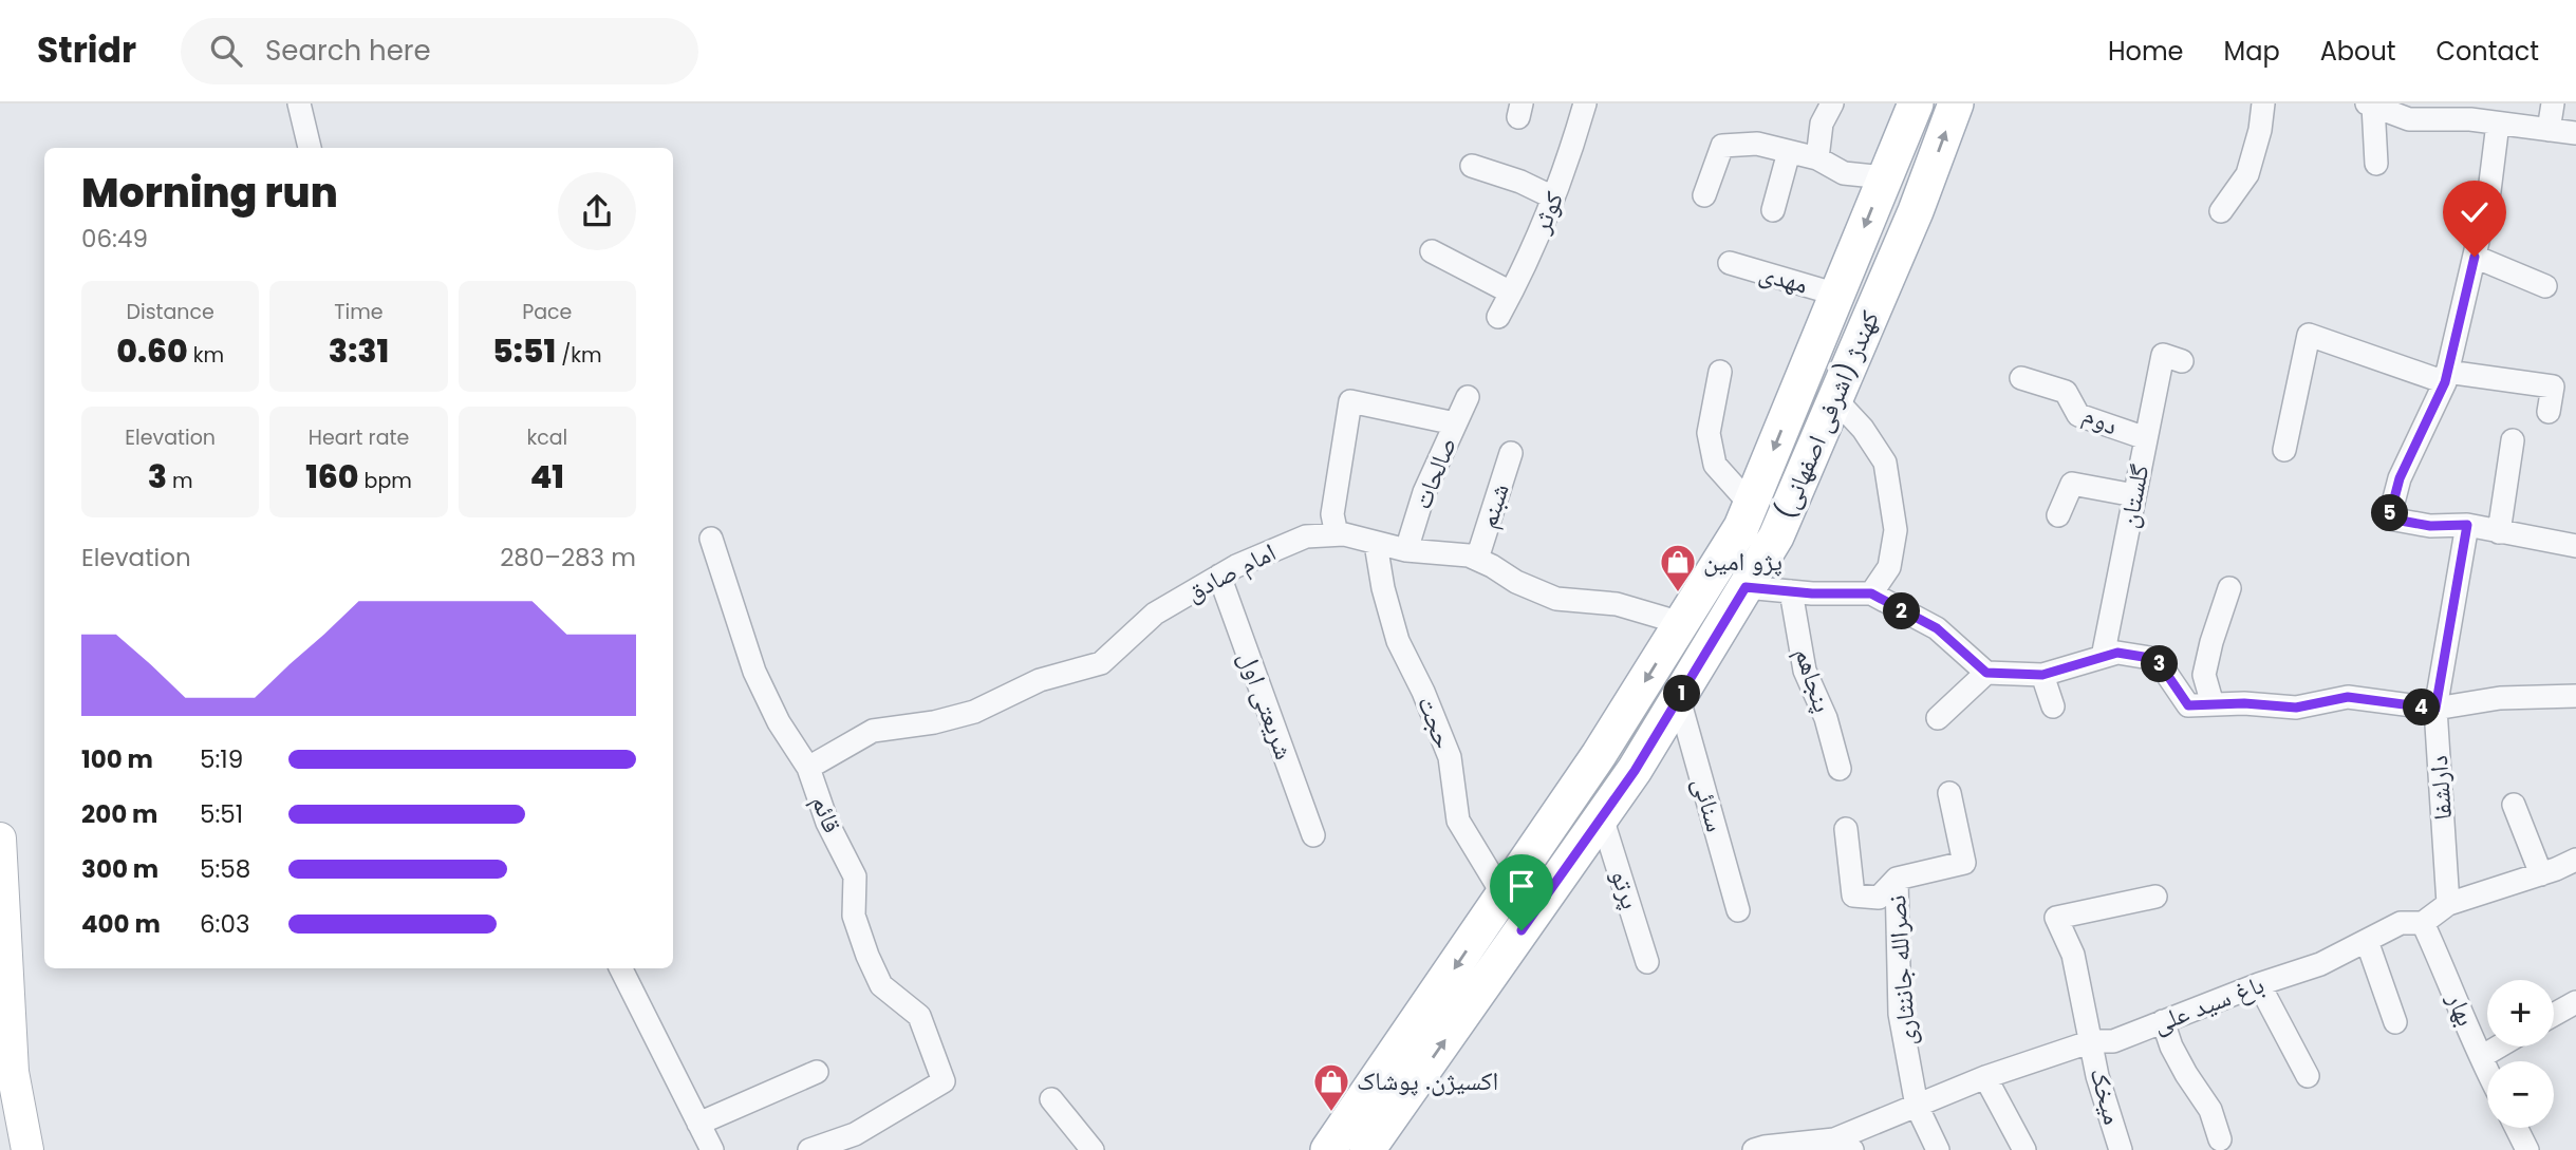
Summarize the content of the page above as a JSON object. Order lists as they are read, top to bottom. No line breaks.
{"streets":{"main road":["کهندژ (اشرفی اصفهانی)"],"street":["کوثر","مهدی","دوم","صالحات","گلستان","شبنم","امام صادق","پنجاهم","شریعتی اول","حجت","دارلشفا","سنائی","قائم","پرتو","نصرالله جاننثاری","باغ سید علی","بهار","میخک"]},"crossings":[["مهدی","کهندژ (اشرفی اصفهانی)"],["کهندژ (اشرفی اصفهانی)","امام صادق"],["کهندژ (اشرفی اصفهانی)","حجت"],["کهندژ (اشرفی اصفهانی)","سنائی"],["کهندژ (اشرفی اصفهانی)","پرتو"],["دوم","گلستان"],["صالحات","امام صادق"],["شبنم","امام صادق"],["امام صادق","شریعتی اول"],["امام صادق","حجت"],["امام صادق","قائم"],["دارلشفا","باغ سید علی"],["نصرالله جاننثاری","باغ سید علی"],["باغ سید علی","بهار"],["باغ سید علی","میخک"]],"places":{"shop":["پژو امین","اکسیژن. پوشاک"]},"page":{"header":"Stridr","search":"Search here","nav":["Home","Map","About","Contact"],"heading":["Morning run","06:49"],"stats":[["Distance","0.60 km"],["Time","3:31"],["Pace","5:51 /km"],["Elevation","3 m"],["Heart rate","160 bpm"],["kcal","41"]],"pins":["5","2","3","1","4"],"chart":["Elevation","280–283 m"],"list":[{"name":"100 m","note":"5:19"},{"name":"200 m","note":"5:51"},{"name":"300 m","note":"5:58"},{"name":"400 m","note":"6:03"}],"map_buttons":["+","−"]}}
